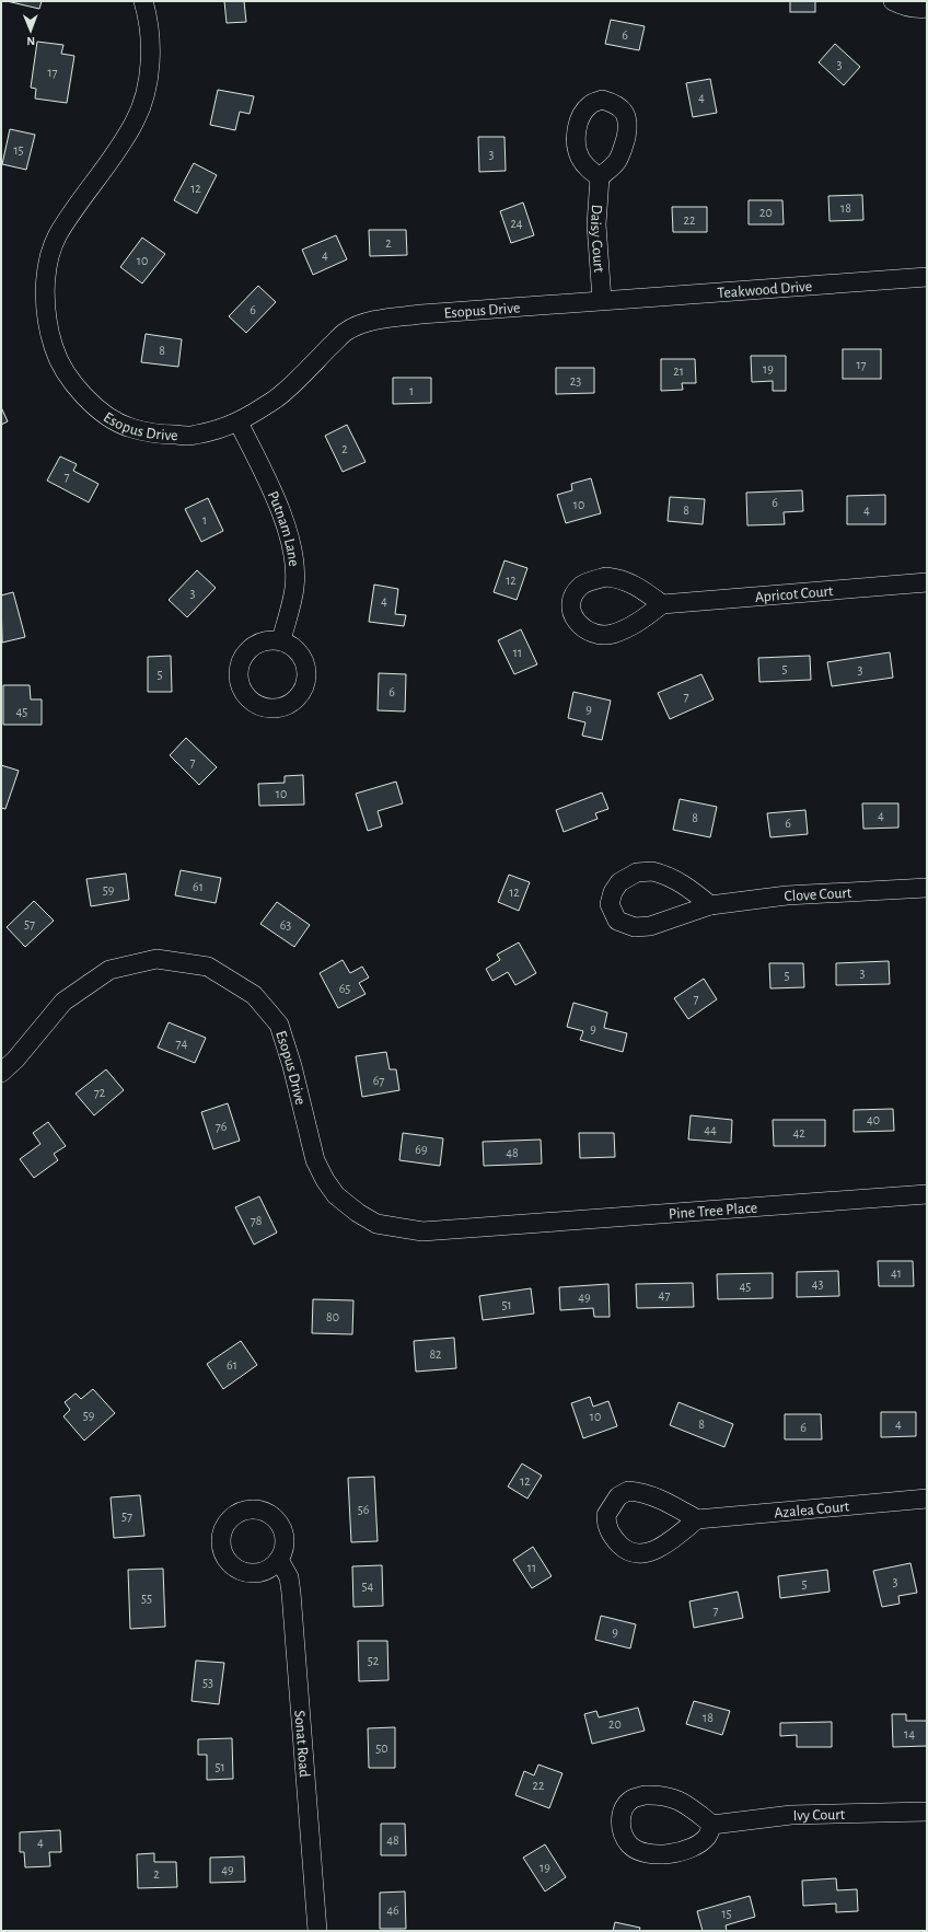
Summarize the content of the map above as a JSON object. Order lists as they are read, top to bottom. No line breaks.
{"streets":{"street":["Daisy Court","Teakwood Drive","Esopus Drive","Putnam Lane","Apricot Court","Clove Court","Pine Tree Place","Azalea Court","Sonat Road","Ivy Court"]},"crossings":[["Daisy Court","Teakwood Drive"],["Daisy Court","Esopus Drive"],["Teakwood Drive","Esopus Drive"],["Esopus Drive","Putnam Lane"],["Esopus Drive","Pine Tree Place"]],"house_numbers":["6","3","17","4","15","3","12","18","20","22","24","2","4","10","6","8","17","19","21","23","1","2","7","6","10","8","4","1","12","3","4","11","5","3","5","6","7","9","45","7","10","4","8","6","61","59","12","57","63","3","5","65","7","9","74","67","72","40","76","44","42","69","48","78","41","43","45","47","49","51","80","82","61","59","10","8","4","6","12","56","57","11","3","5","54","55","7","9","52","53","18","20","14","50","51","22","48","4","19","49","2","46","15"],"north":"bottom"}
